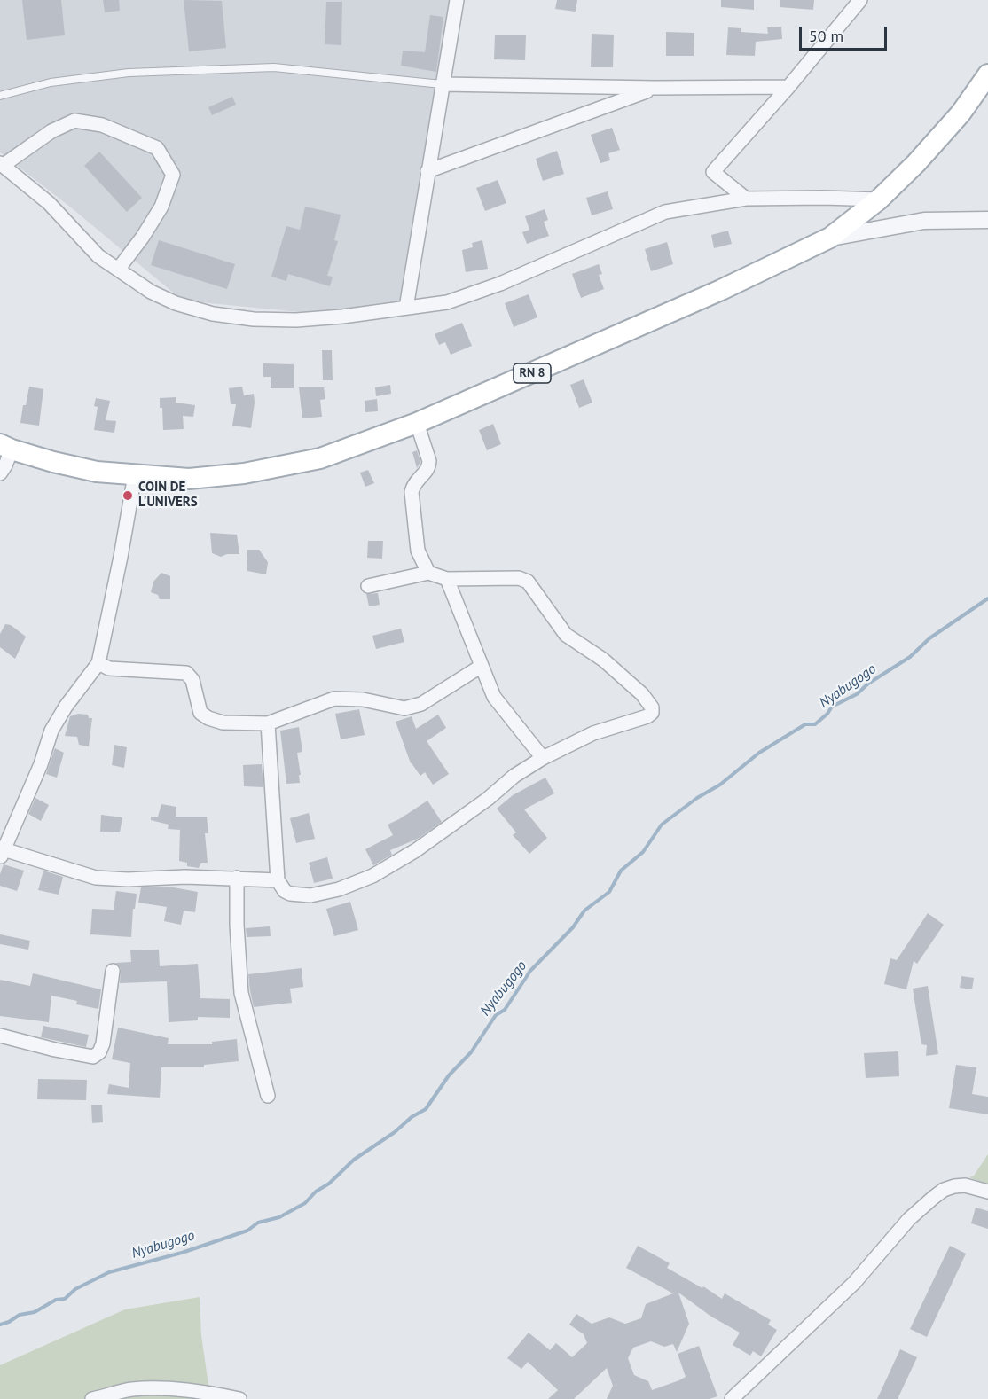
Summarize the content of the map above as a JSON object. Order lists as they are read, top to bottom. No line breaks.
{"streets":{"main road":["RN 8"]},"water":["Nyabugogo"],"places":["COIN DE L'UNIVERS"],"scale_bar":"50 m"}
